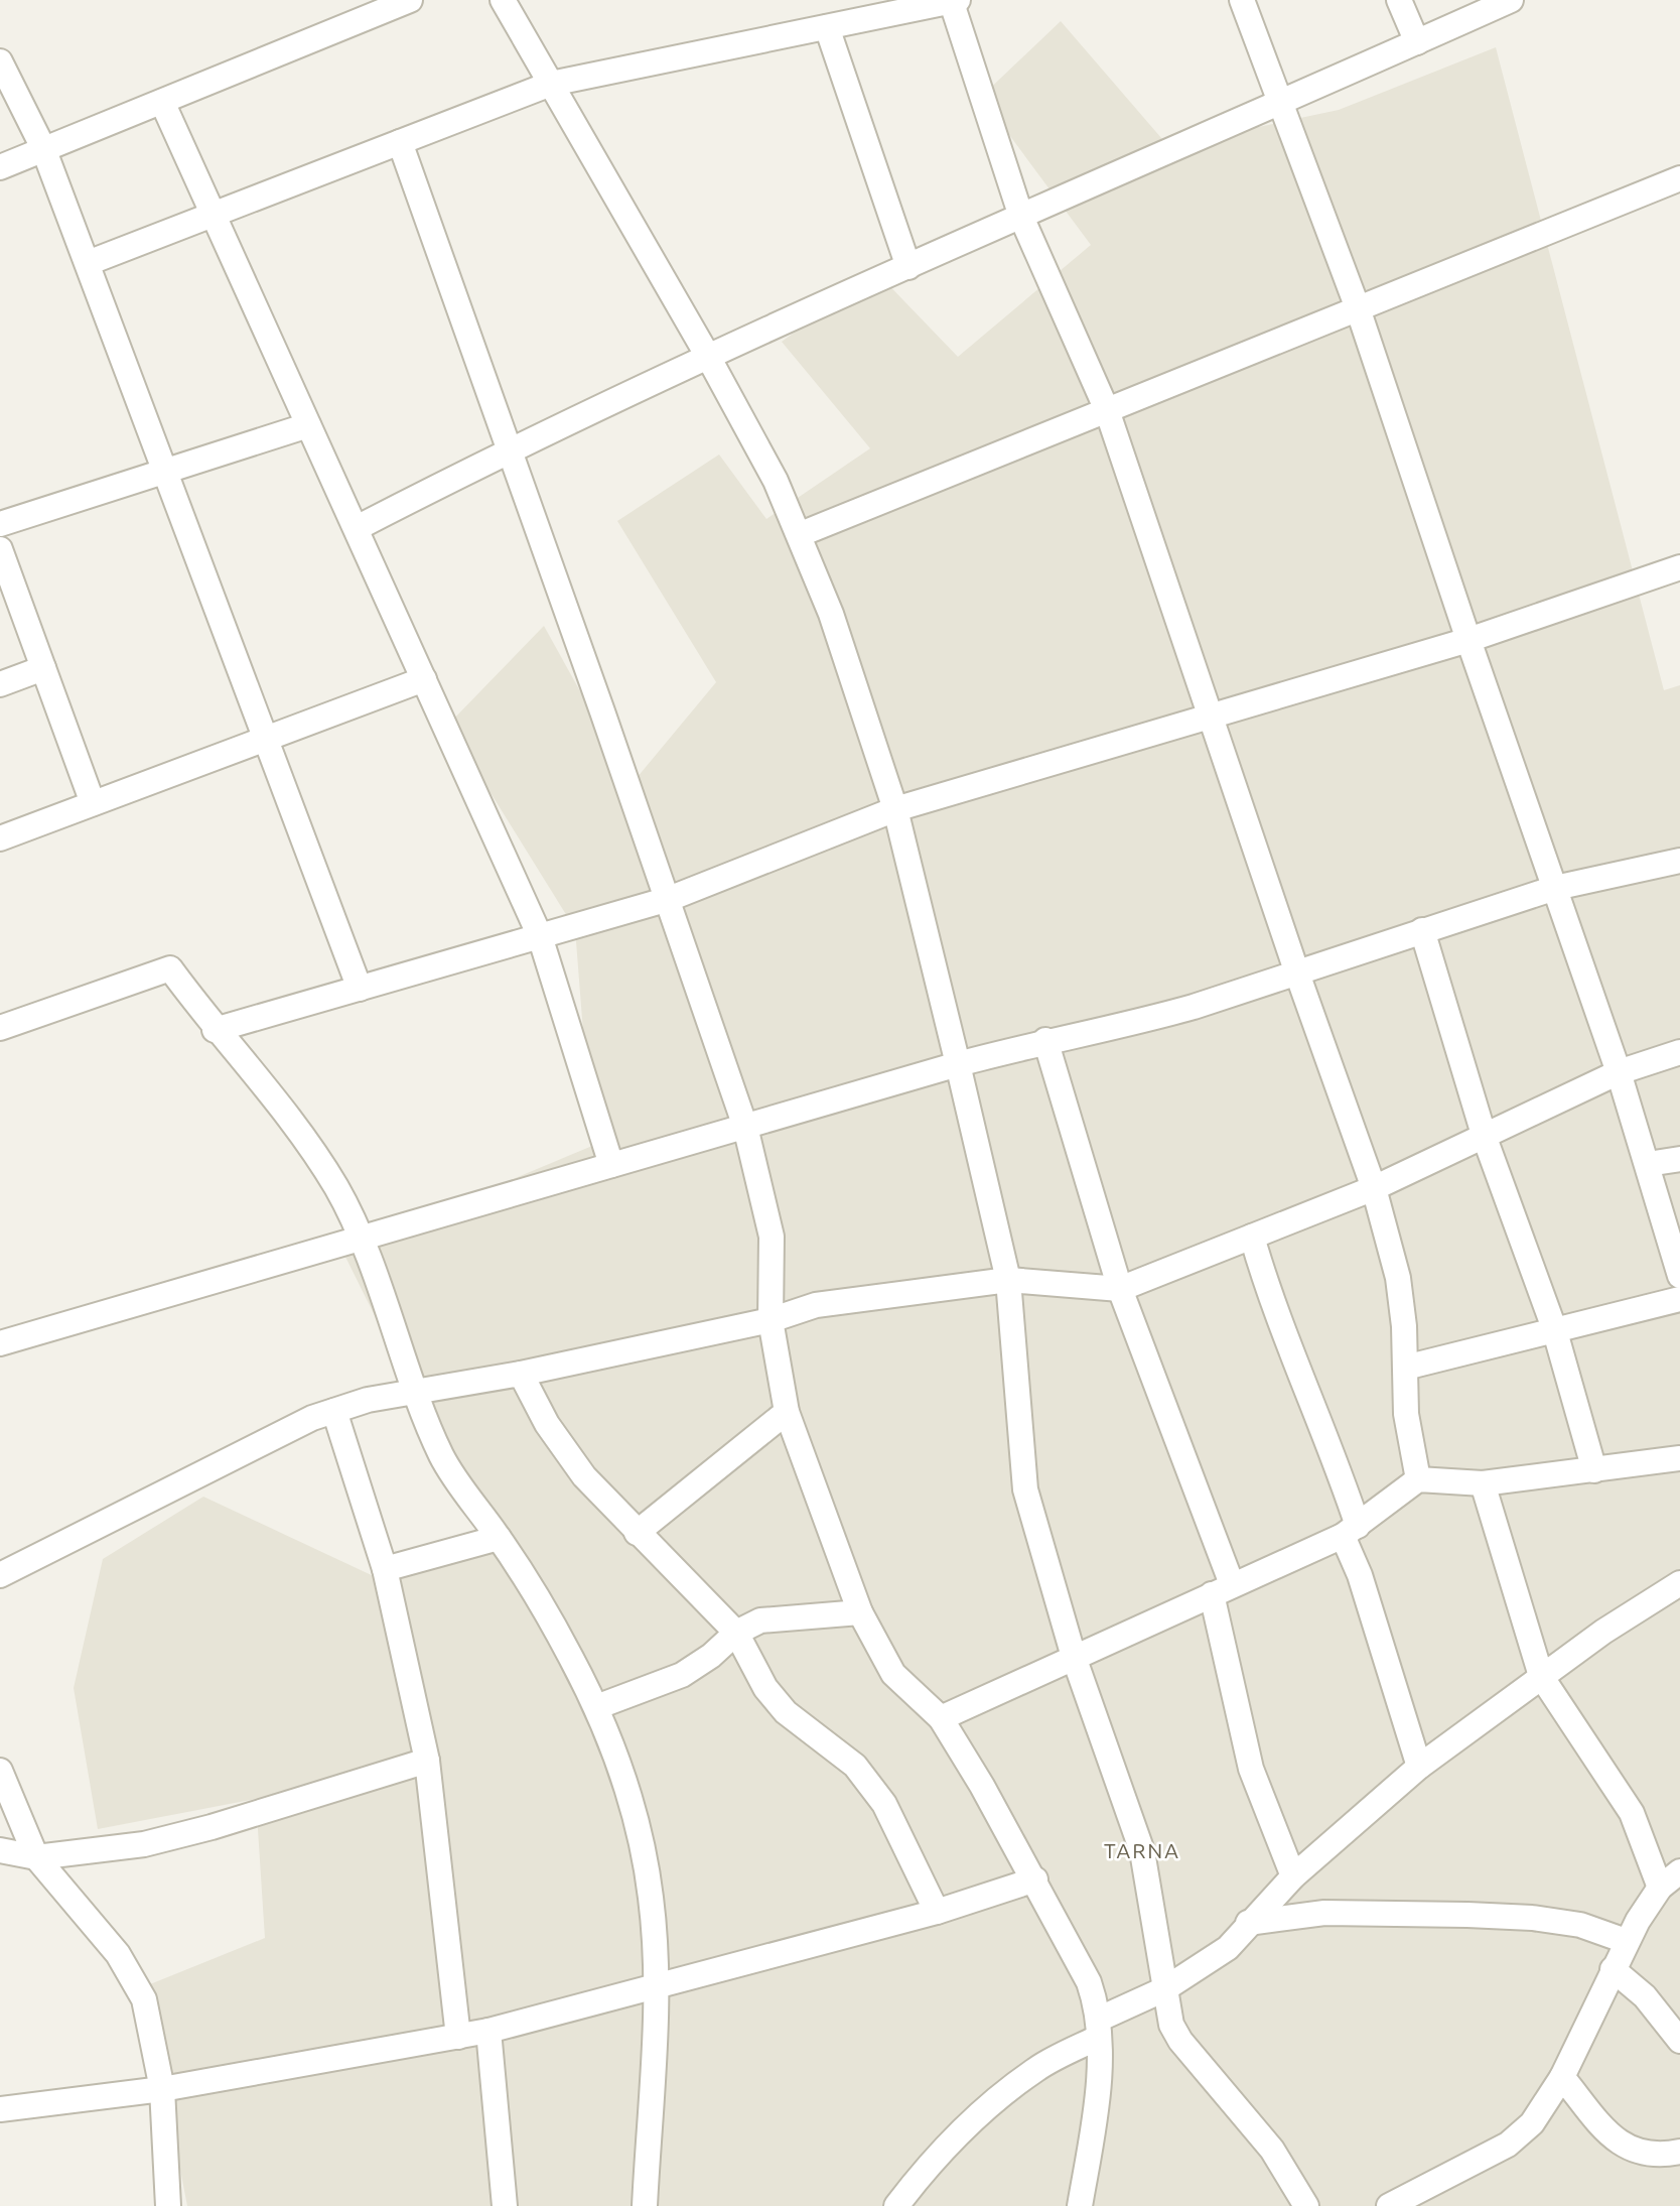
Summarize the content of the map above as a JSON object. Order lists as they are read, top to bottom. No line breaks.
{"districts":["TARNA"]}
